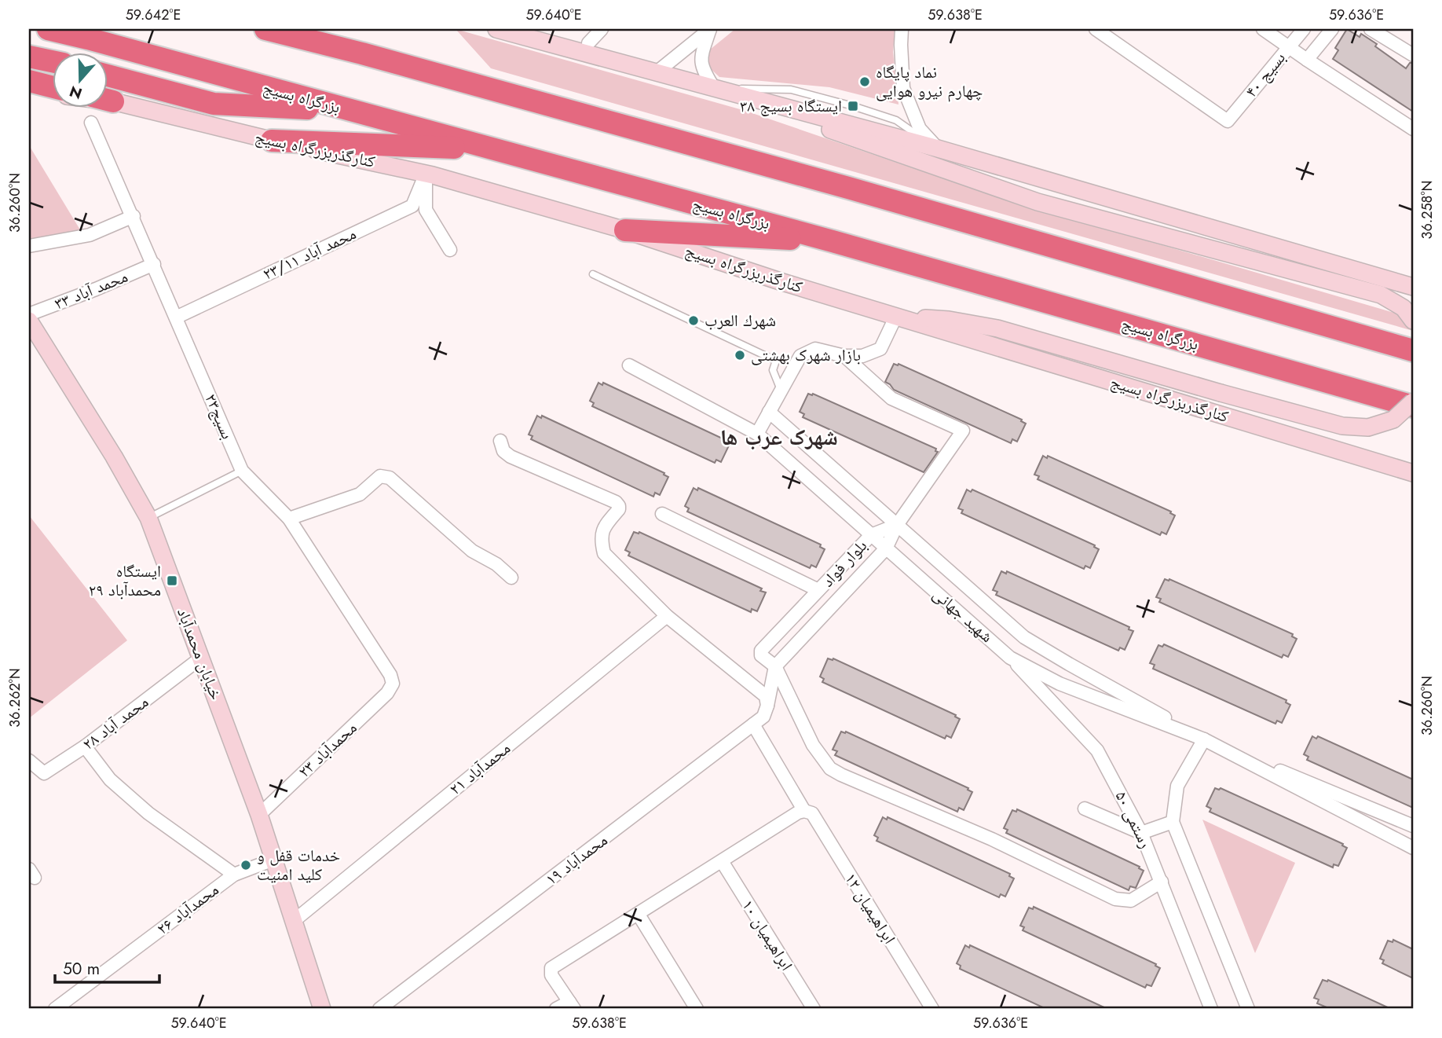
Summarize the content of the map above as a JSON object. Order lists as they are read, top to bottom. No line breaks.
{"streets":{"highway":["بزرگراه بسیج"],"main road":["کنارگذربزرگراه بسیج","خیابان محمدآباد"],"street":["بسیج ۴۰","محمد آباد ۲۳/۱۱","محمد آباد ۳۳","بسیج۲۳","بلوار فواد","شهید جهانی","محمد آباد ۲۸","محمدآباد ۲۳","محمدآباد ۲۱","رستمی ۵۰","محمدآباد ۱۹","ابراهیمیان ۱۲","محمدآباد ۲۶","ابراهیمیان ۱۰"]},"crossings":[["کنارگذربزرگراه بسیج","محمد آباد ۲۳/۱۱"],["محمد آباد ۲۳/۱۱","بسیج۲۳"],["محمد آباد ۳۳","بسیج۲۳"],["بسیج۲۳","محمدآباد ۲۳"],["بلوار فواد","شهید جهانی"],["شهید جهانی","رستمی ۵۰"],["خیابان محمدآباد","محمد آباد ۲۸"],["خیابان محمدآباد","محمدآباد ۲۳"],["خیابان محمدآباد","محمدآباد ۲۱"],["خیابان محمدآباد","محمدآباد ۲۶"],["محمدآباد ۱۹","ابراهیمیان ۱۲"]],"districts":["شهرک عرب ها"],"places":{"other":["نماد پایگاه چهارم نیرو هوایی","شهرك العرب","بازار شهرک بهشتی","خدمات قفل و کلید امنیت"],"transit":["ایستگاه بسیج ۳۸","ایستگاه محمدآباد ۲۹"]},"scale_bar":"50 m","north":"bottom","coordinates":["59.642°E","59.640°E","59.638°E","59.636°E","36.260°N","36.258°N","36.262°N"]}
